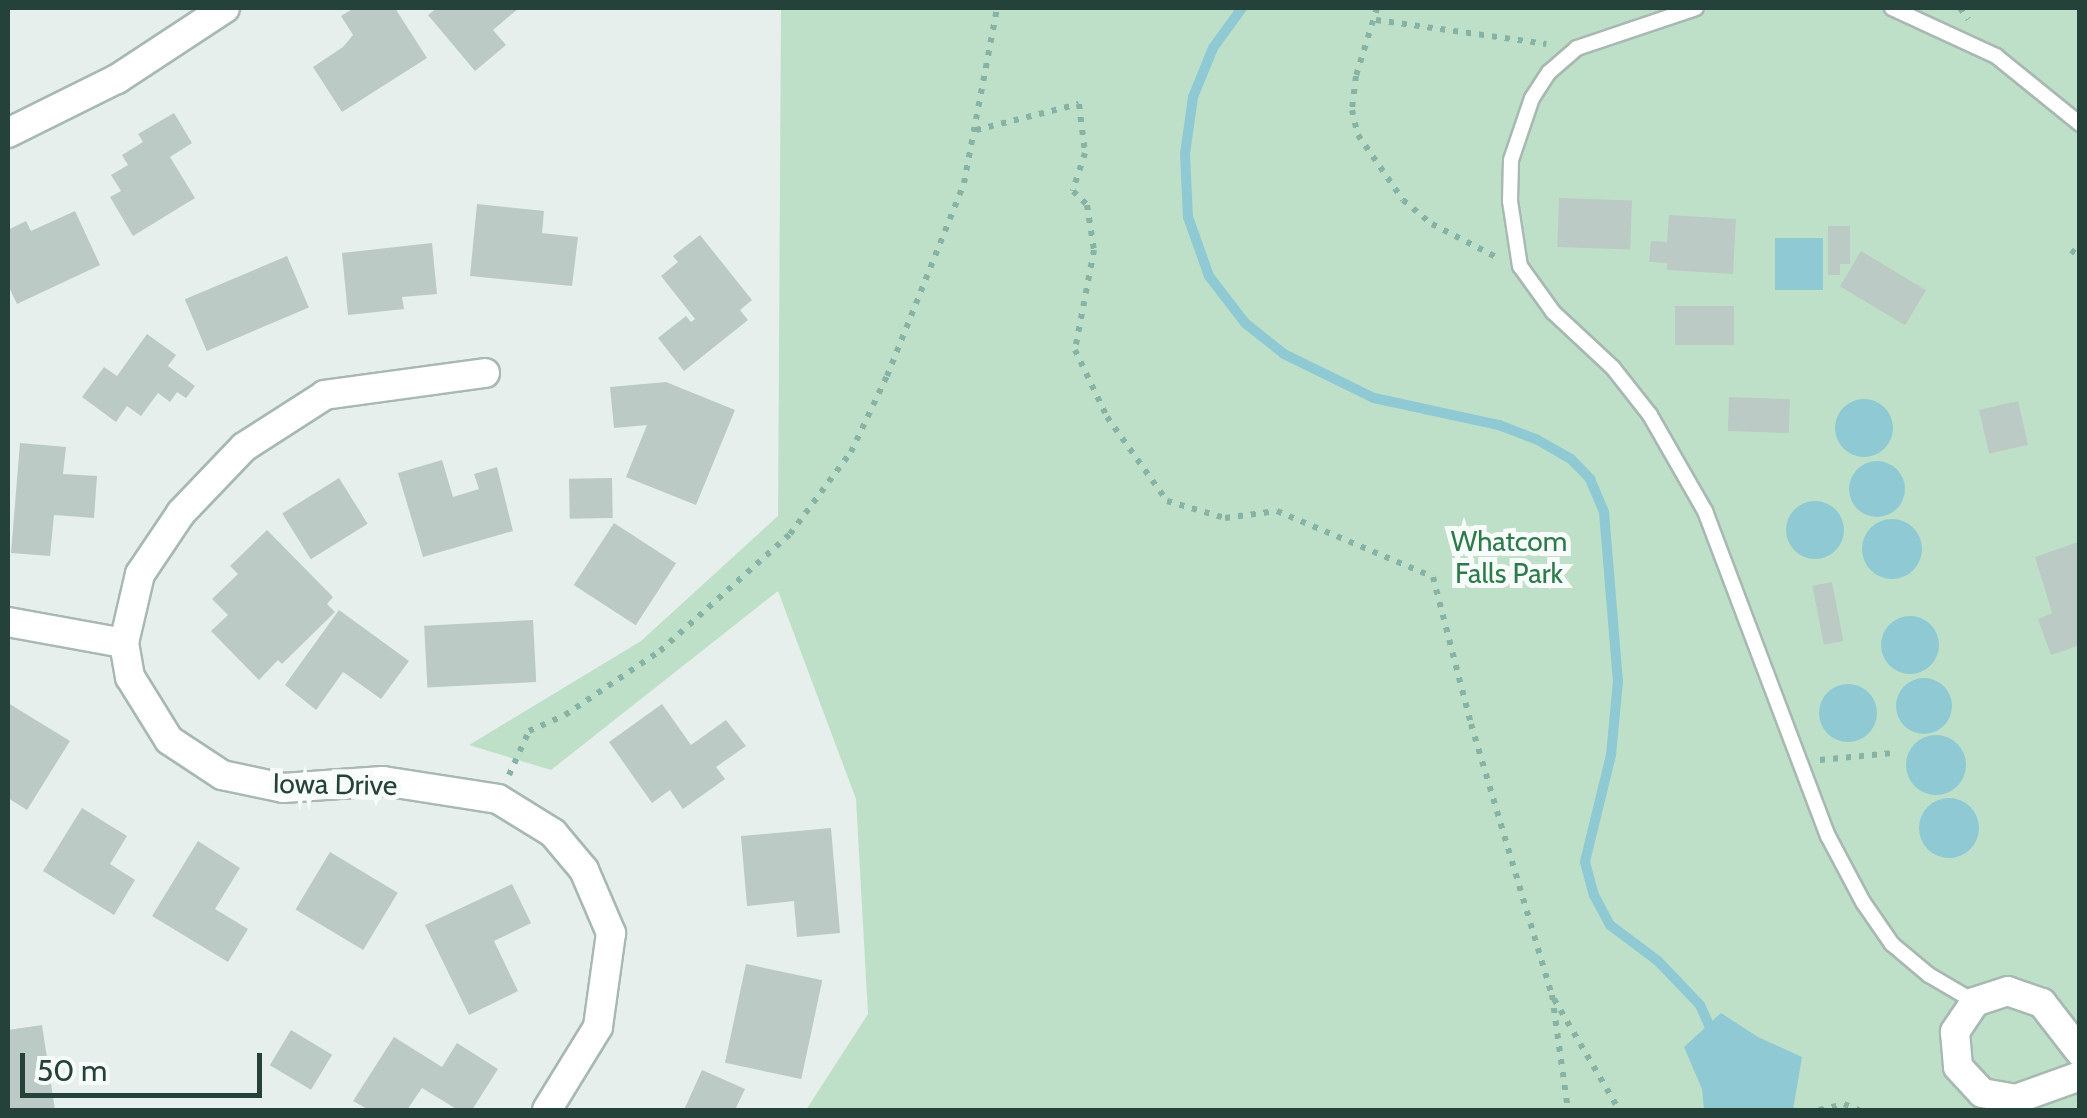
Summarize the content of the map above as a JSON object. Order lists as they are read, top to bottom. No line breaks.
{"streets":{"street":["Iowa Drive"]},"parks":["Whatcom Falls Park"],"scale_bar":"50 m"}
